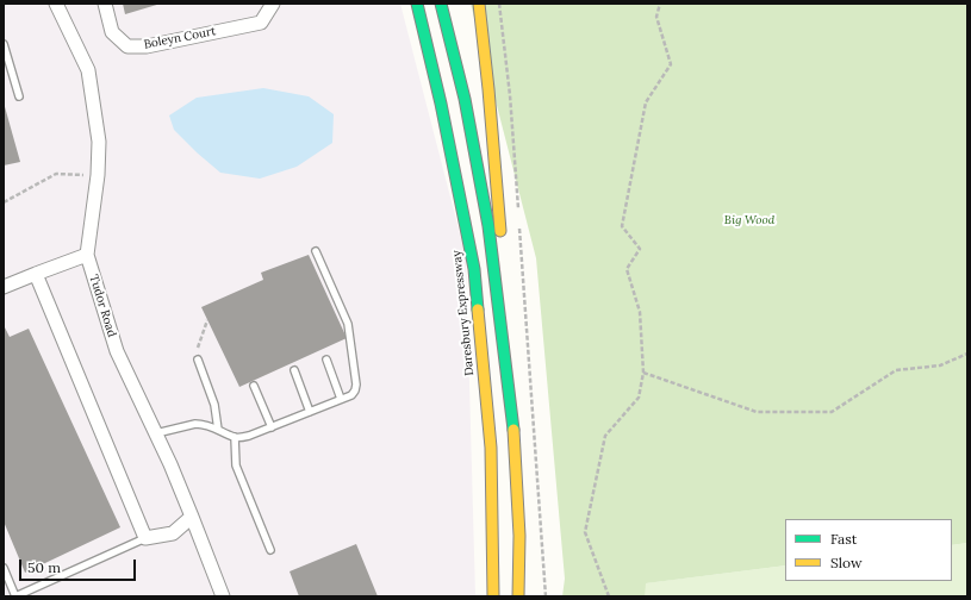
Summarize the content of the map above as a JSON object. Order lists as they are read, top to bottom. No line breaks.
{"streets":{"main road":["Daresbury Expressway"],"street":["Boleyn Court","Tudor Road"]},"parks":["Big Wood"],"legend":["Fast","Slow"],"scale_bar":"50 m"}
